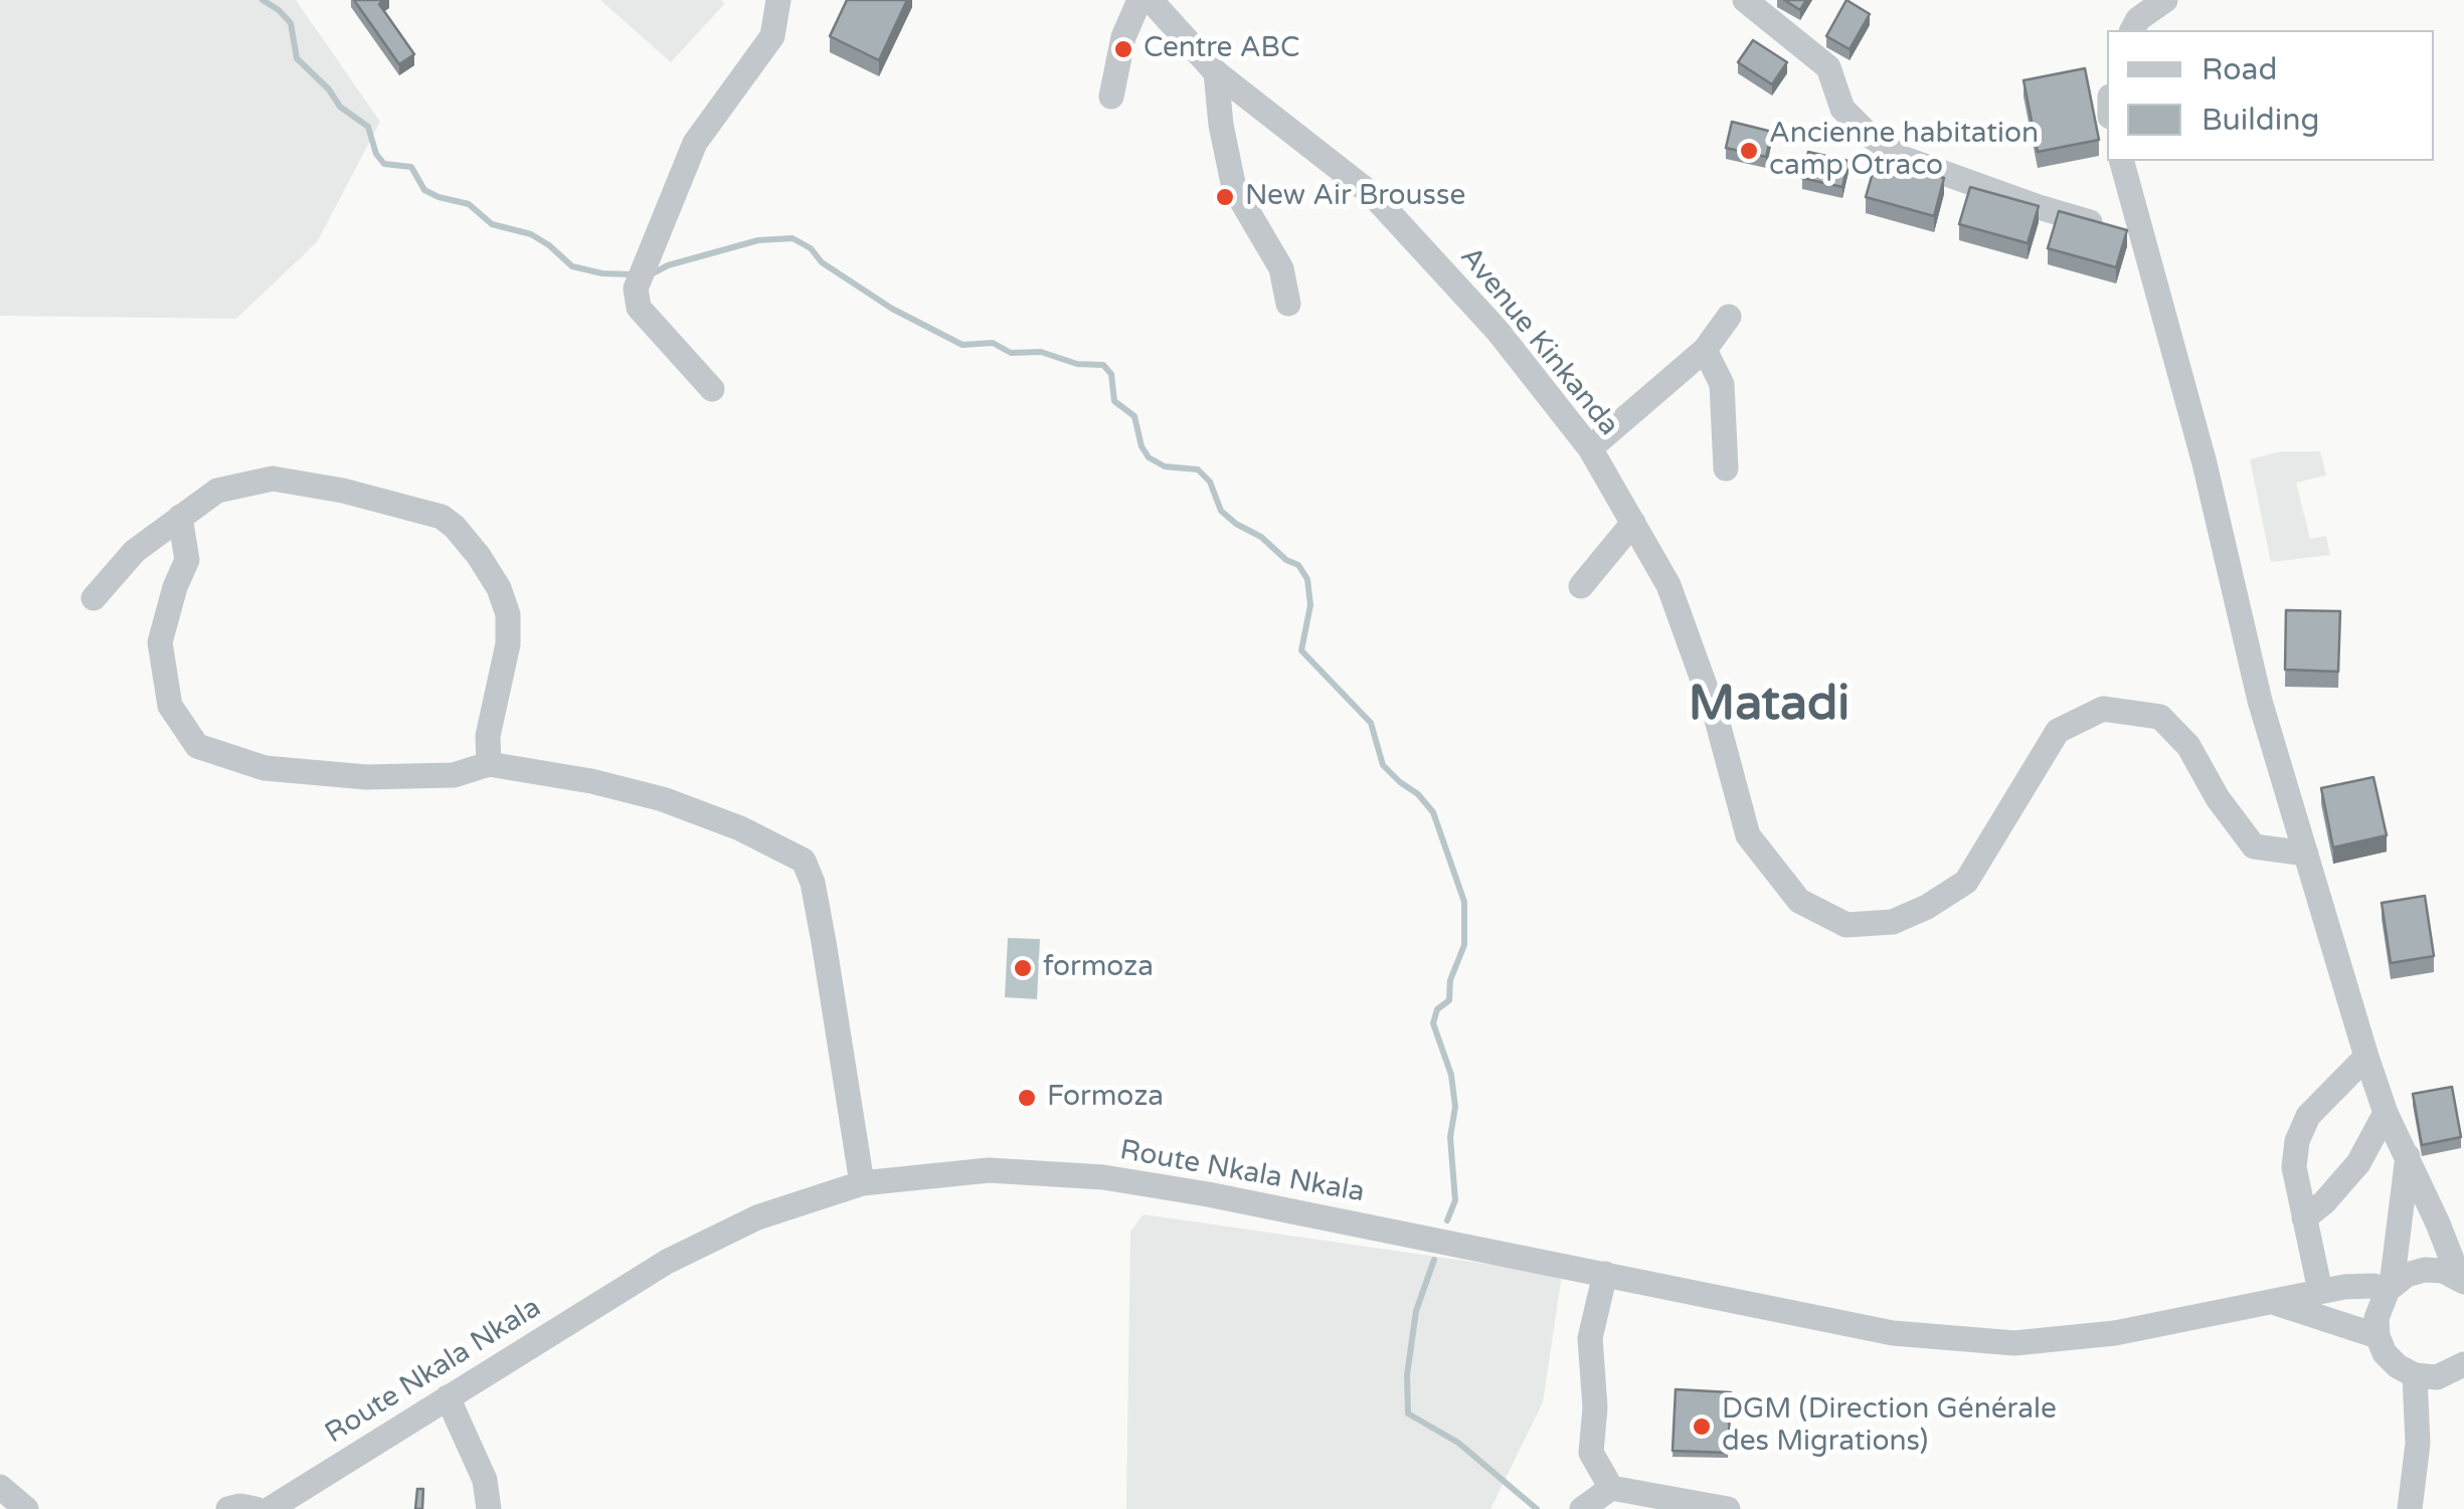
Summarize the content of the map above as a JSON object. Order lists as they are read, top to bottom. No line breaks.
{"streets":{"street":["Avenue Kinkanda","Route Nkala Nkala"]},"districts":["Matadi"],"places":["Centre ABC","Ancienne habitation camp Otraco","New Air Brousse","formoza","Formoza","DGM (Direction Générale des Migrations)"],"legend":["Road","Building"]}
